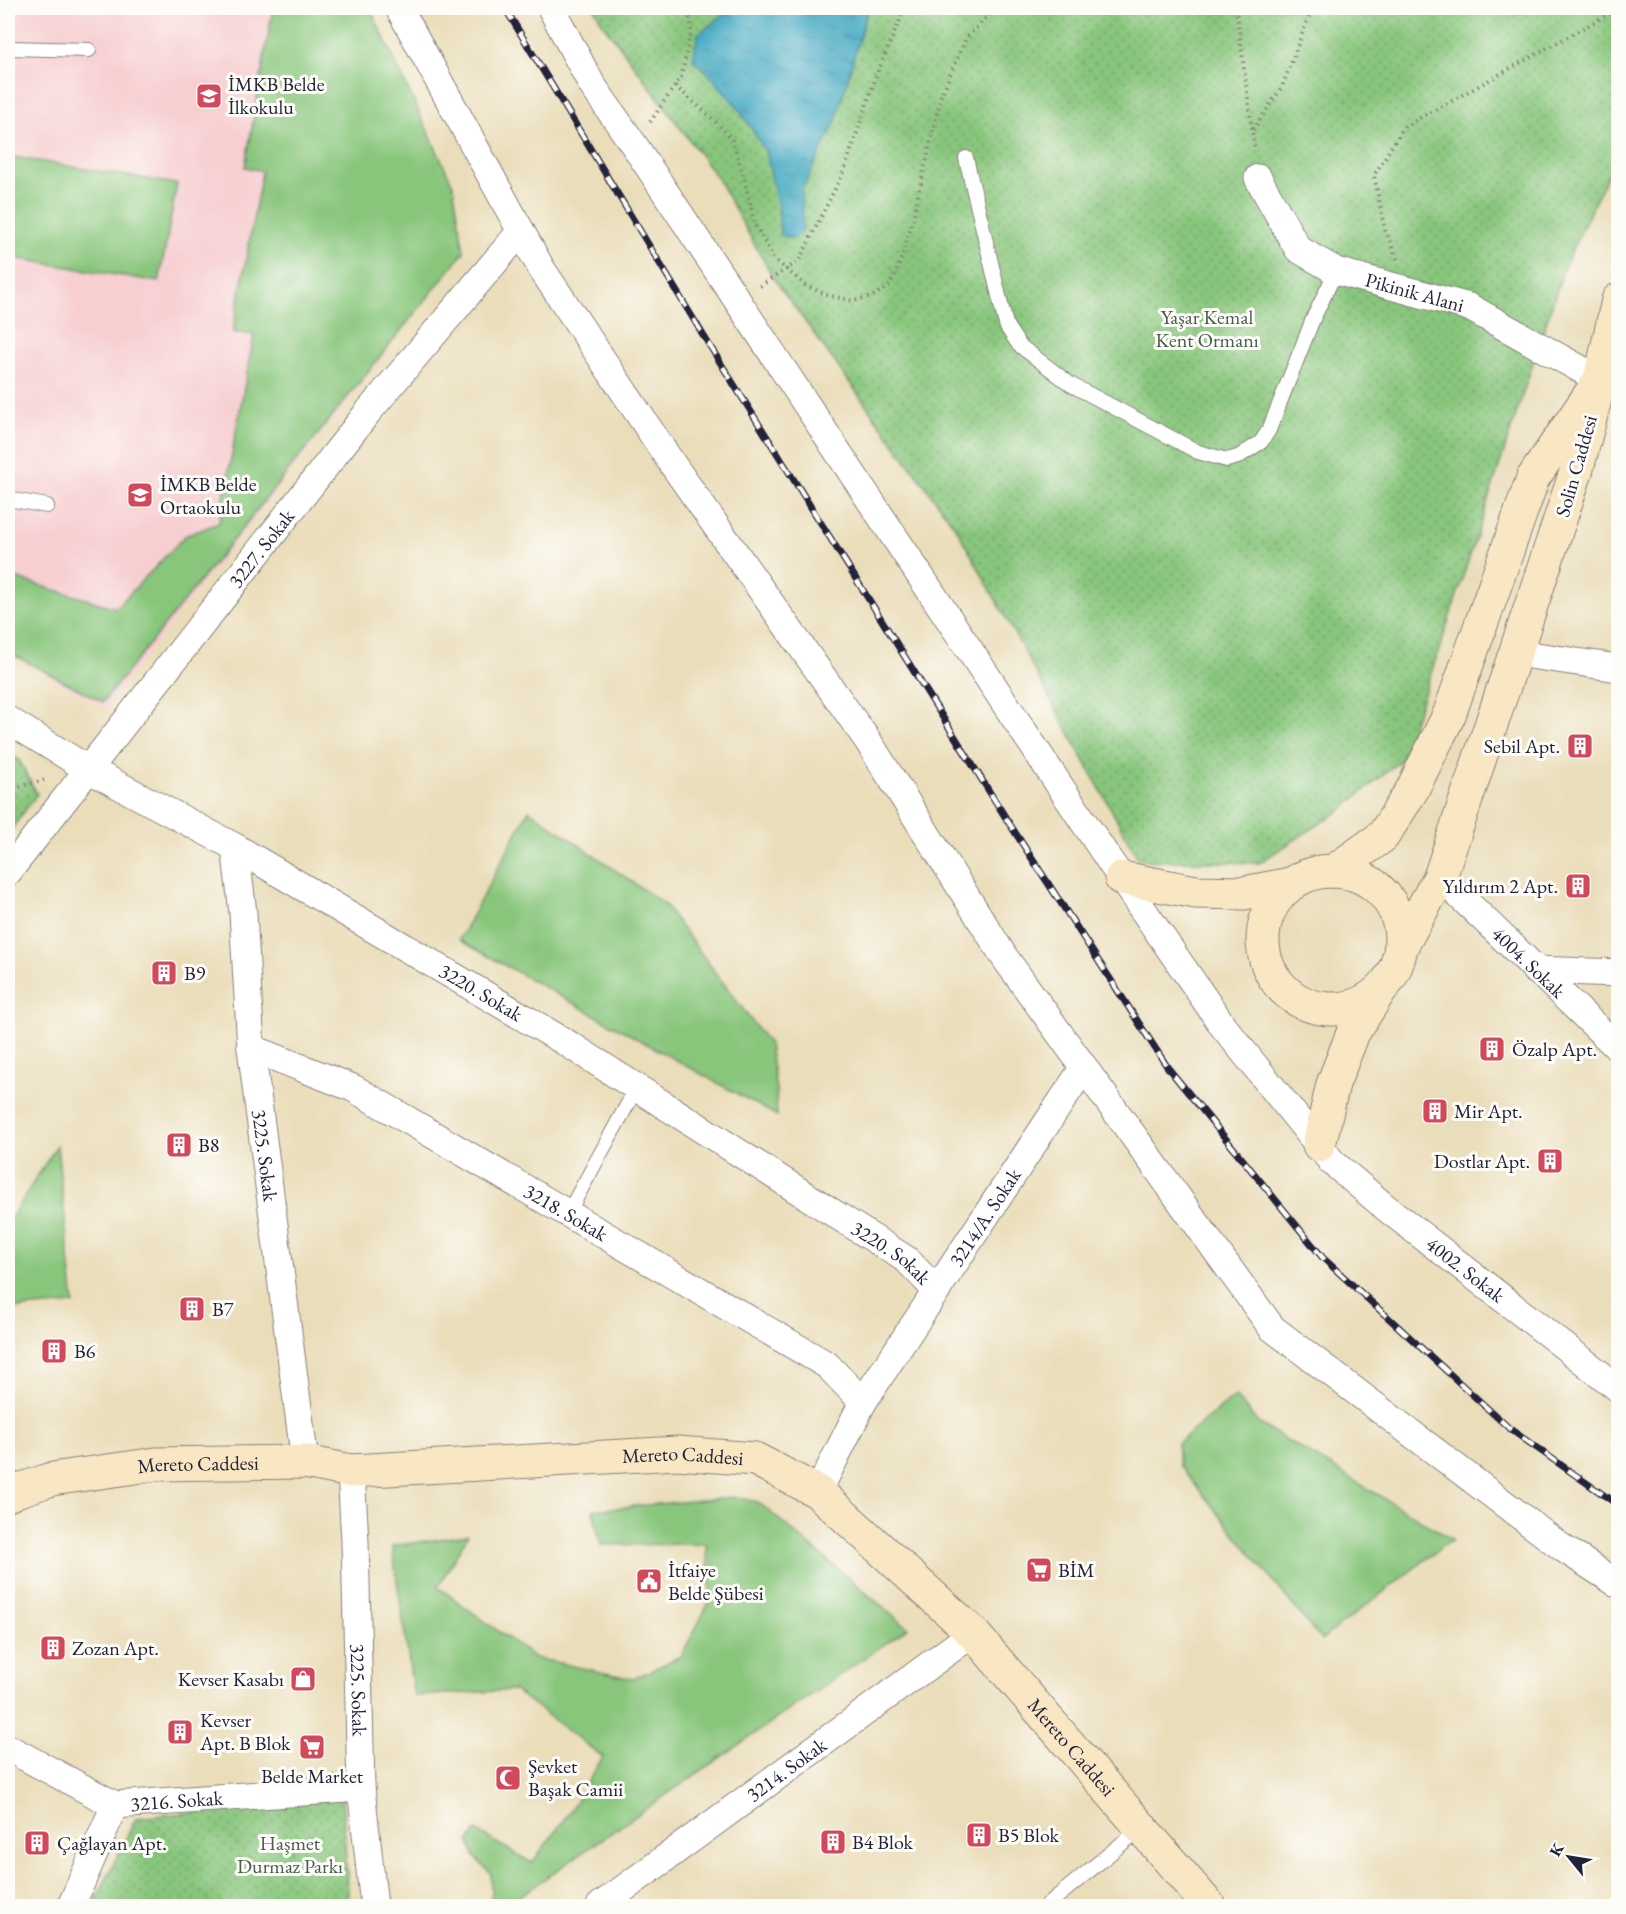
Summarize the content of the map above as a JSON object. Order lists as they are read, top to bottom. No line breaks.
{"streets":{"street":["Pikinik Alani","Solin Caddesi","3227. Sokak","4004. Sokak","3220. Sokak","3225. Sokak","3218. Sokak","3214/A. Sokak","4002. Sokak","Mereto Caddesi","3214. Sokak","3216. Sokak"]},"crossings":[["Pikinik Alani","Solin Caddesi"],["Solin Caddesi","4004. Sokak"],["3227. Sokak","3220. Sokak"],["3220. Sokak","3225. Sokak"],["3220. Sokak","3214/A. Sokak"],["3225. Sokak","3218. Sokak"],["3225. Sokak","Mereto Caddesi"],["3225. Sokak","3216. Sokak"],["3218. Sokak","3214/A. Sokak"],["3214/A. Sokak","Mereto Caddesi"],["Mereto Caddesi","3214. Sokak"]],"parks":["Yaşar Kemal Kent Ormanı","Haşmet Durmaz Parkı"],"places":{"school or university":["İMKB Belde İlkokulu","İMKB Belde Ortaokulu"],"building":["Sebil Apt.","Yıldırım 2 Apt.","B9","Özalp Apt.","Mir Apt.","B8","Dostlar Apt.","B7","B6","Zozan Apt.","Kevser Apt. B Blok","B5 Blok","B4 Blok","Çağlayan Apt."],"supermarket":["BİM","Belde Market"],"public building":["İtfaiye Belde Şübesi"],"shop":["Kevser Kasabı"],"mosque":["Şevket Başak Camii"]},"north":"top left"}
